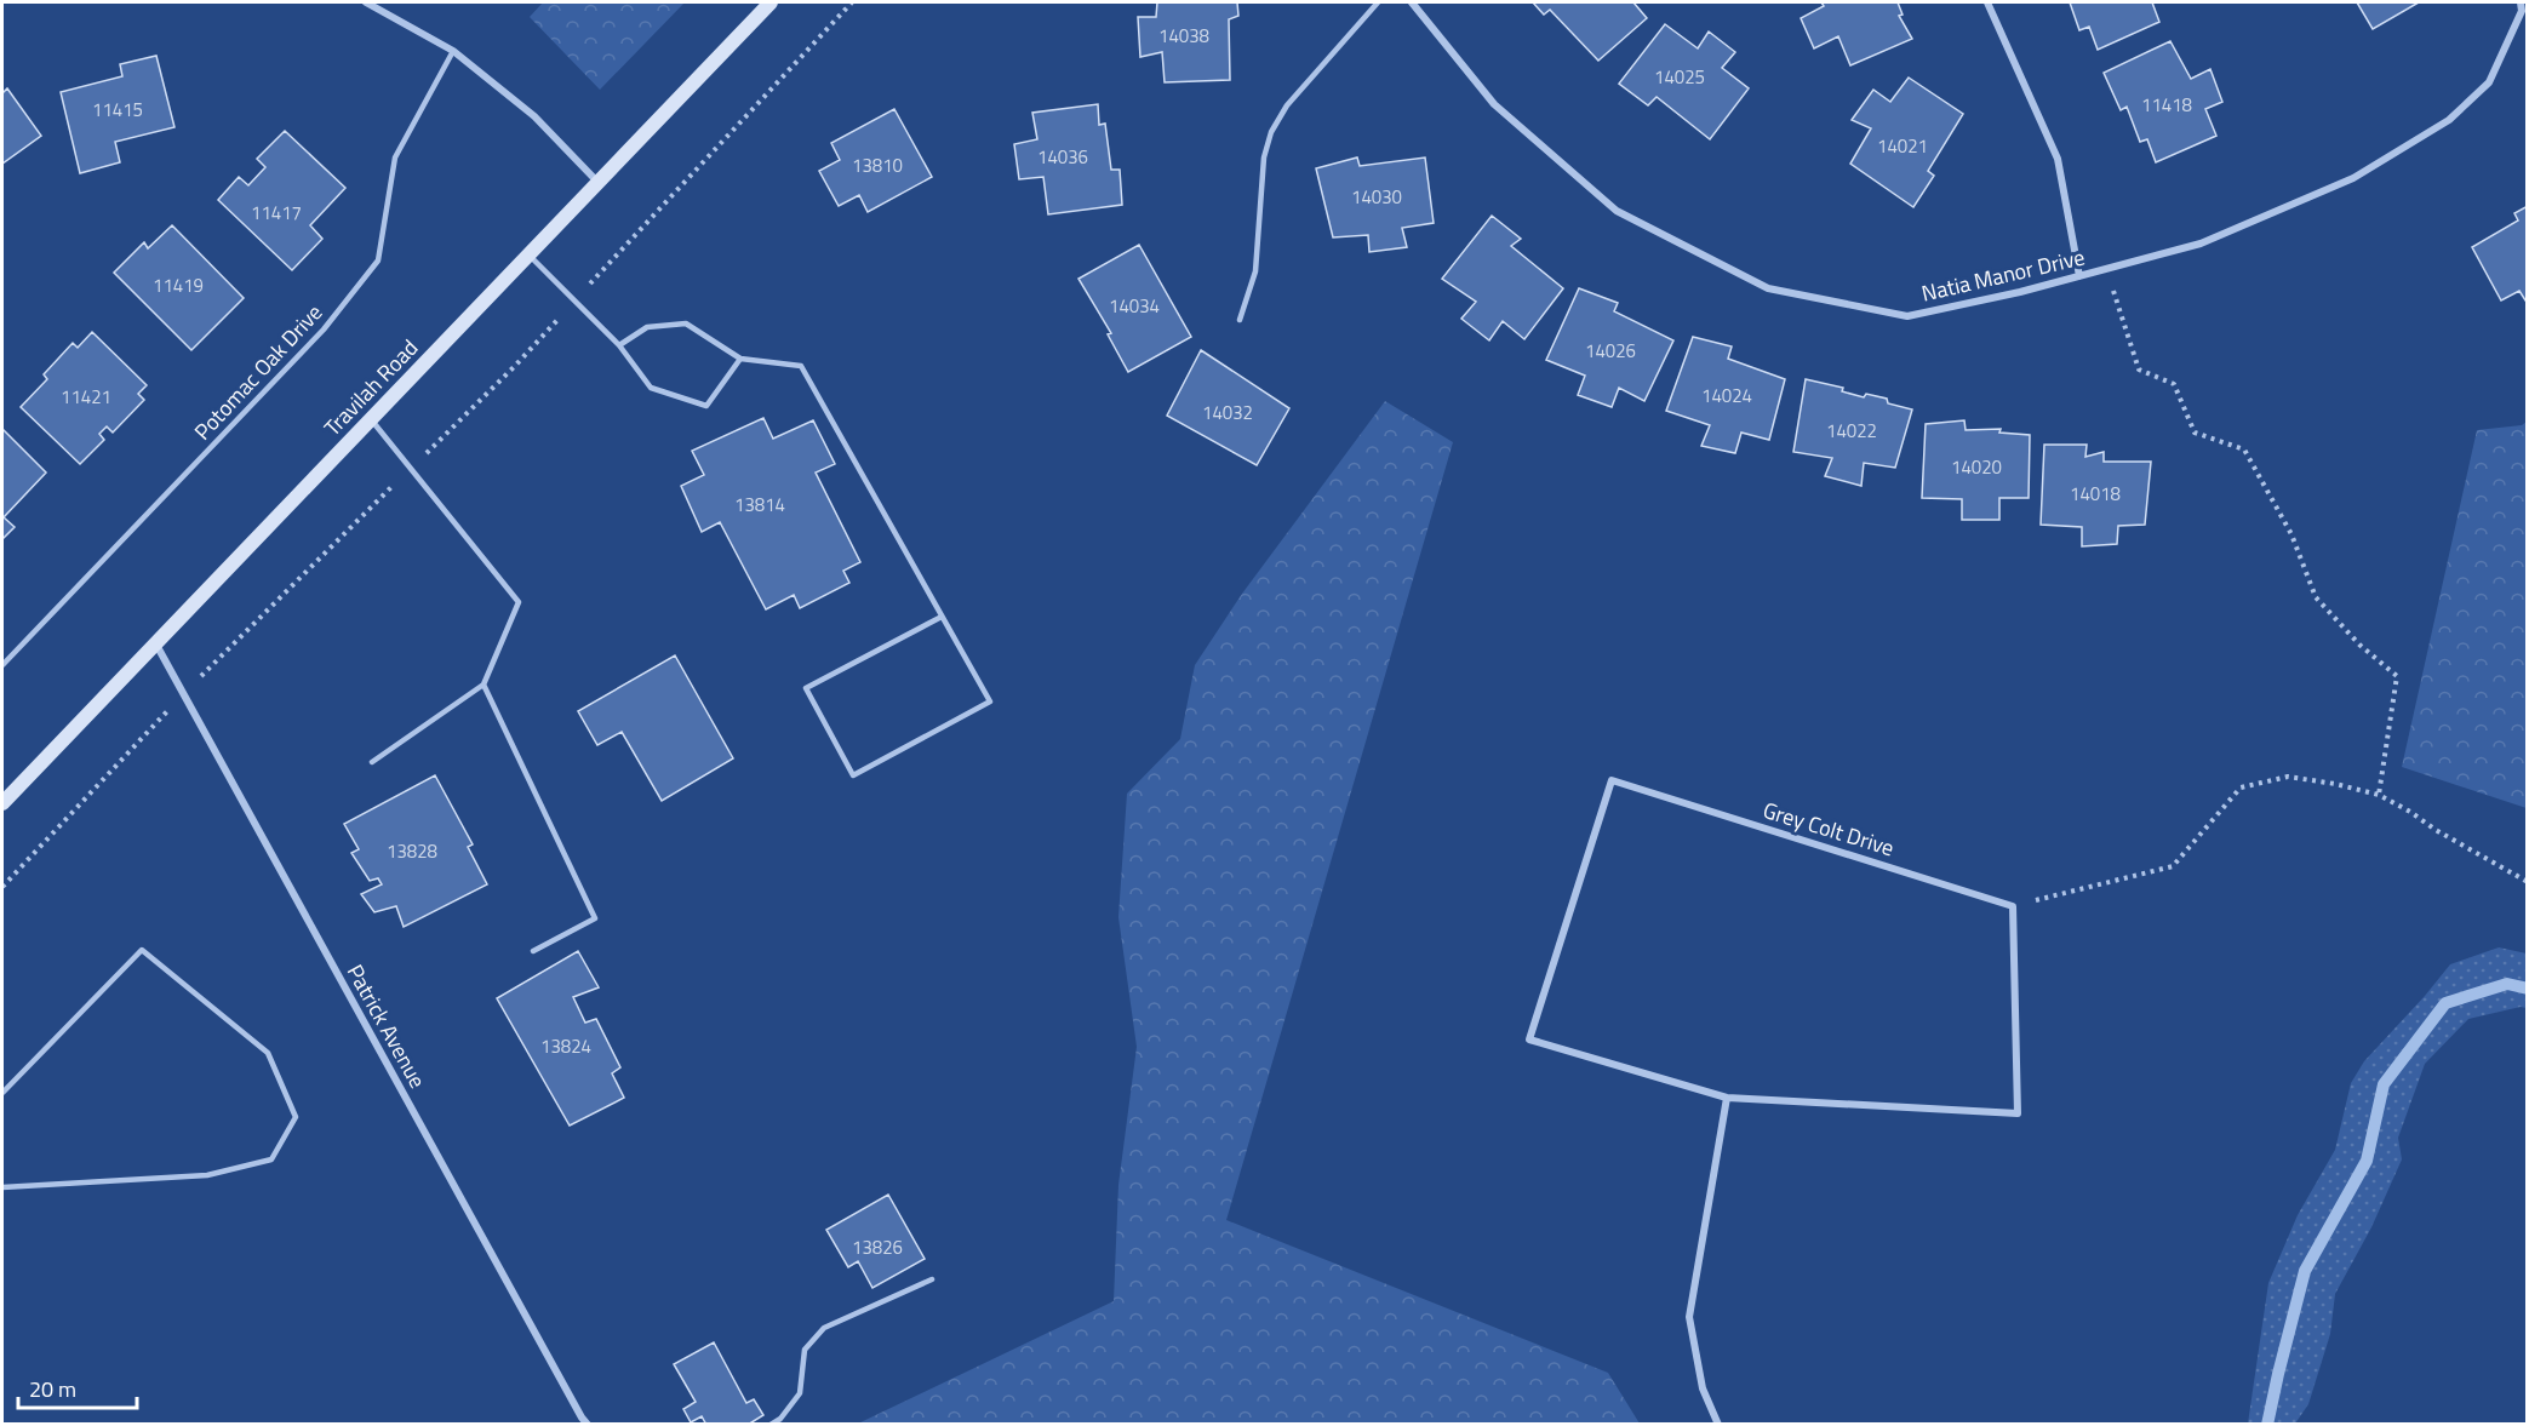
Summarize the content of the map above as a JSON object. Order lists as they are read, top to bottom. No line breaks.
{"streets":{"main road":["Travilah Road"],"street":["Natia Manor Drive","Grey Colt Drive","Patrick Avenue"],"lane":["Potomac Oak Drive"]},"crossings":[["Travilah Road","Patrick Avenue"]],"house_numbers":["14038","14025","11418","11415","14021","14036","13810","14030","11417","11419","14034","14026","14024","11421","14032","14022","14020","14018","13814","13828","13824","13826"],"scale_bar":"20 m"}
